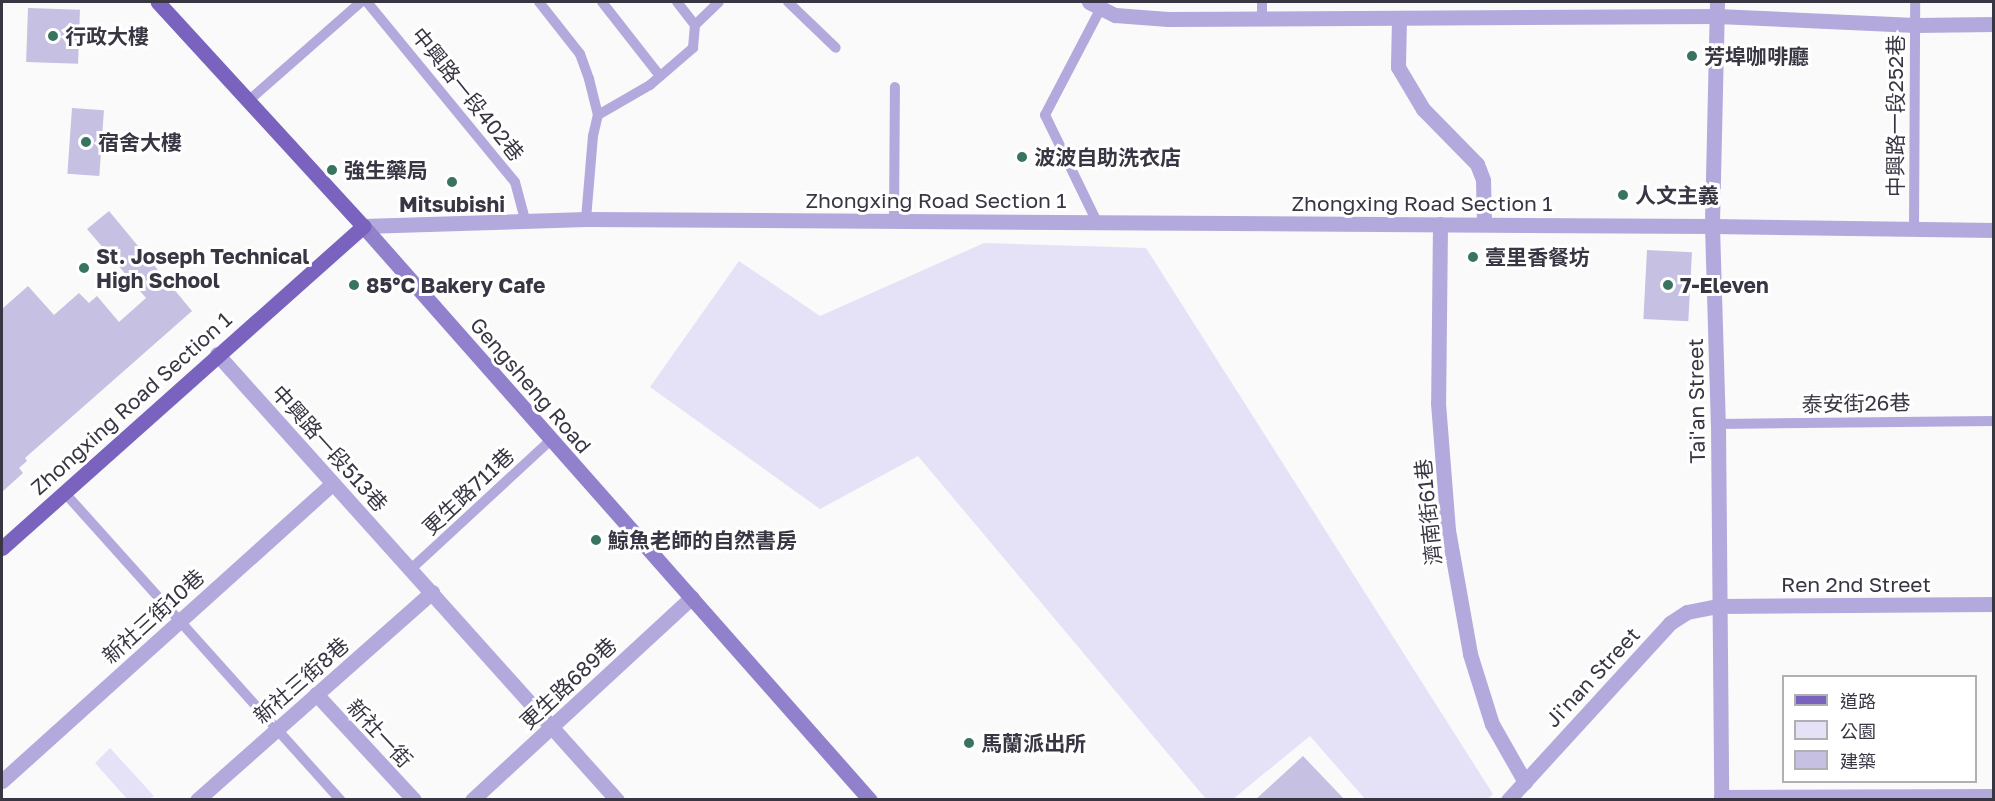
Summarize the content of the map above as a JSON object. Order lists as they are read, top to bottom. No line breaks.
{"streets":{"main road":["Zhongxing Road Section 1","Gengsheng Road"],"street":["Tai'an Street","中興路一段513巷","濟南街61巷","Ren 2nd Street","新社三街10巷","Ji'nan Street","新社三街8巷","更生路689巷","新社一街"],"lane":["中興路一段402巷","中興路一段252巷","泰安街26巷","更生路711巷"]},"crossings":[["中興路一段402巷","Zhongxing Road Section 1"],["中興路一段252巷","Zhongxing Road Section 1"],["Zhongxing Road Section 1","Gengsheng Road"],["Zhongxing Road Section 1","Tai'an Street"],["Zhongxing Road Section 1","中興路一段513巷"],["Zhongxing Road Section 1","濟南街61巷"],["Gengsheng Road","更生路711巷"],["Gengsheng Road","更生路689巷"],["Tai'an Street","泰安街26巷"],["Tai'an Street","Ren 2nd Street"],["Tai'an Street","Ji'nan Street"],["中興路一段513巷","更生路711巷"],["中興路一段513巷","新社三街10巷"],["中興路一段513巷","新社三街8巷"],["中興路一段513巷","更生路689巷"],["濟南街61巷","Ji'nan Street"],["Ren 2nd Street","Ji'nan Street"],["新社三街8巷","新社一街"]],"places":["行政大樓","芳埠咖啡廳","宿舍大樓","波波自助洗衣店","強生藥局","Mitsubishi","人文主義","壹里香餐坊","St. Joseph Technical High School","85°C Bakery Cafe","7-Eleven","鯨魚老師的自然書房","馬蘭派出所"],"legend":["道路","公園","建築"]}
